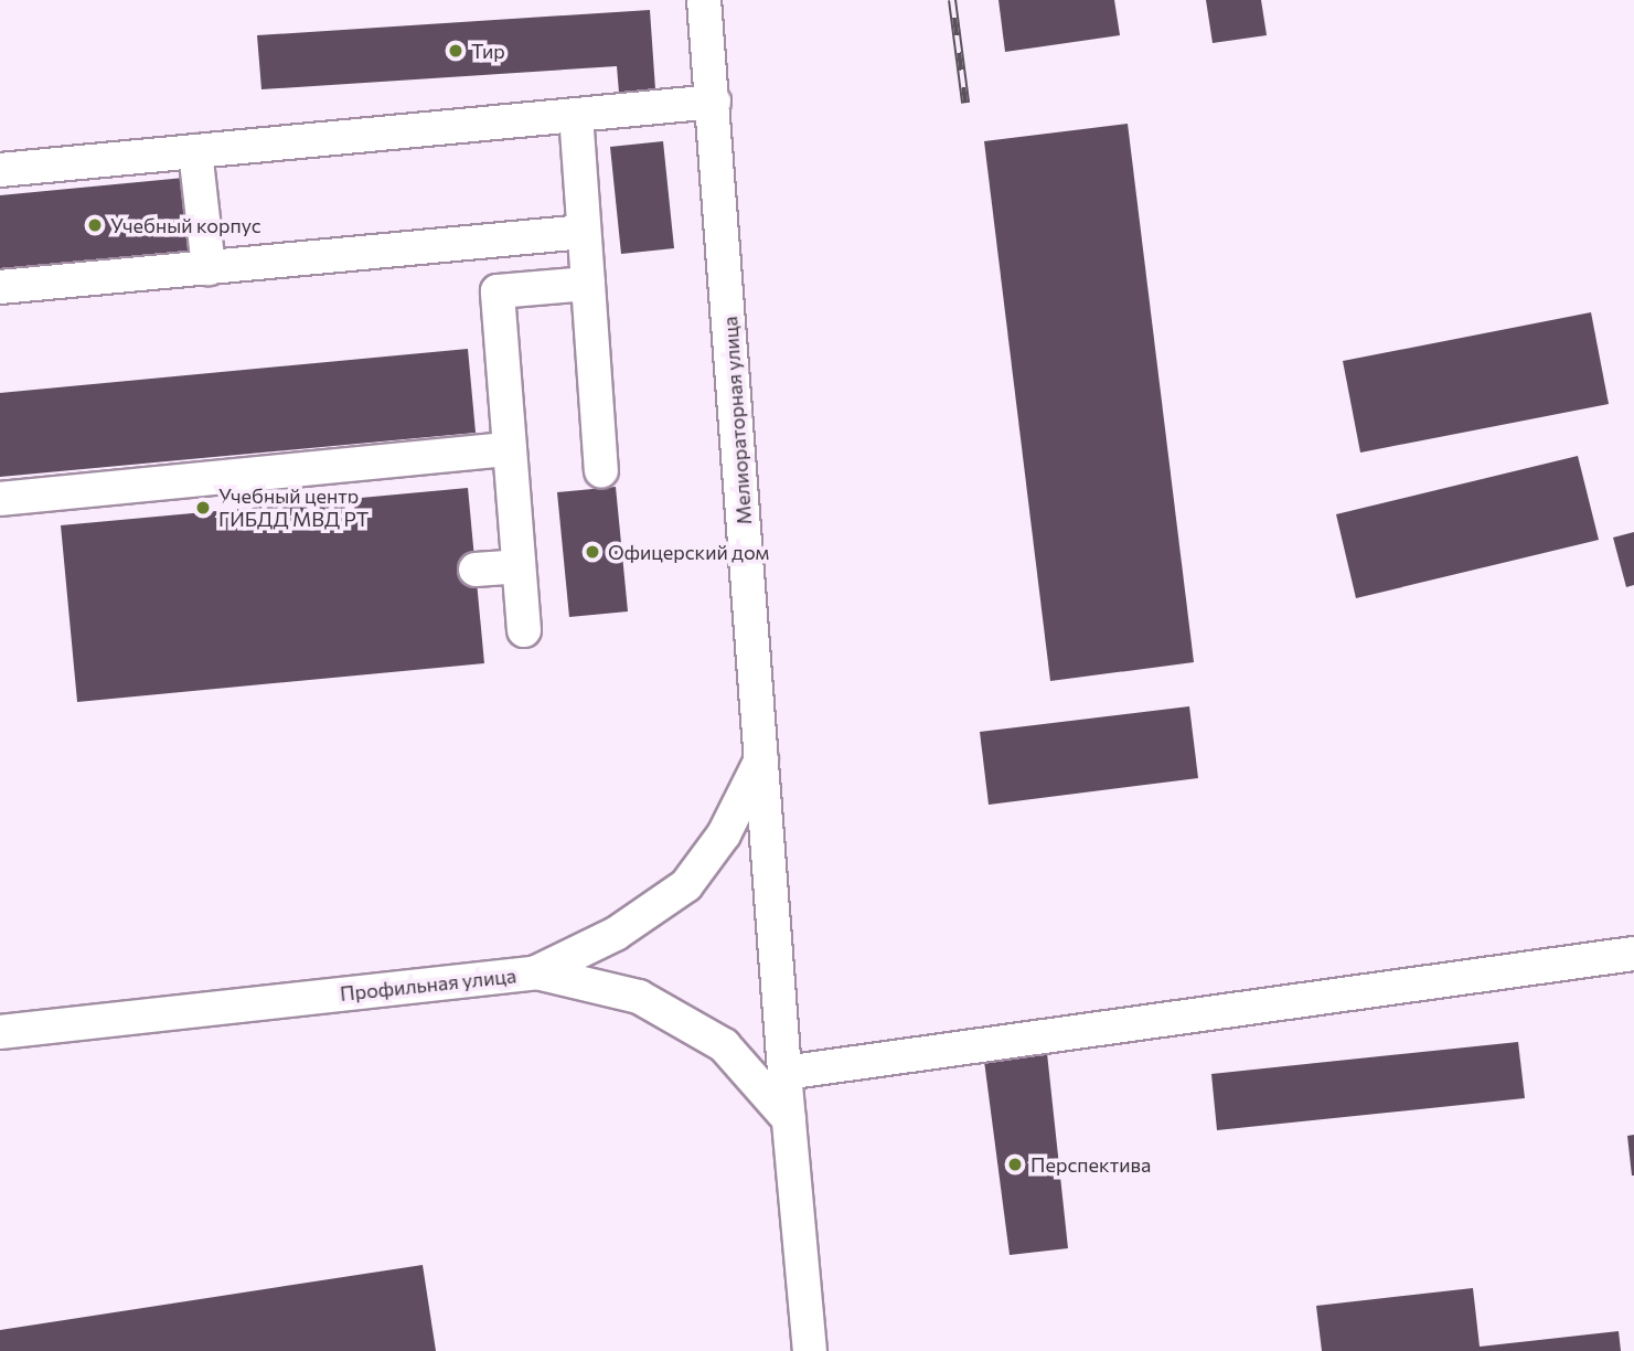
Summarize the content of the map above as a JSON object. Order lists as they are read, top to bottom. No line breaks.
{"streets":{"street":["Мелиораторная улица","Профильная улица"]},"crossings":[["Мелиораторная улица","Профильная улица"]],"places":["Тир","Учебный корпус","Учебный центр ГИБДД МВД РТ","Офицерский дом","Перспектива"]}
